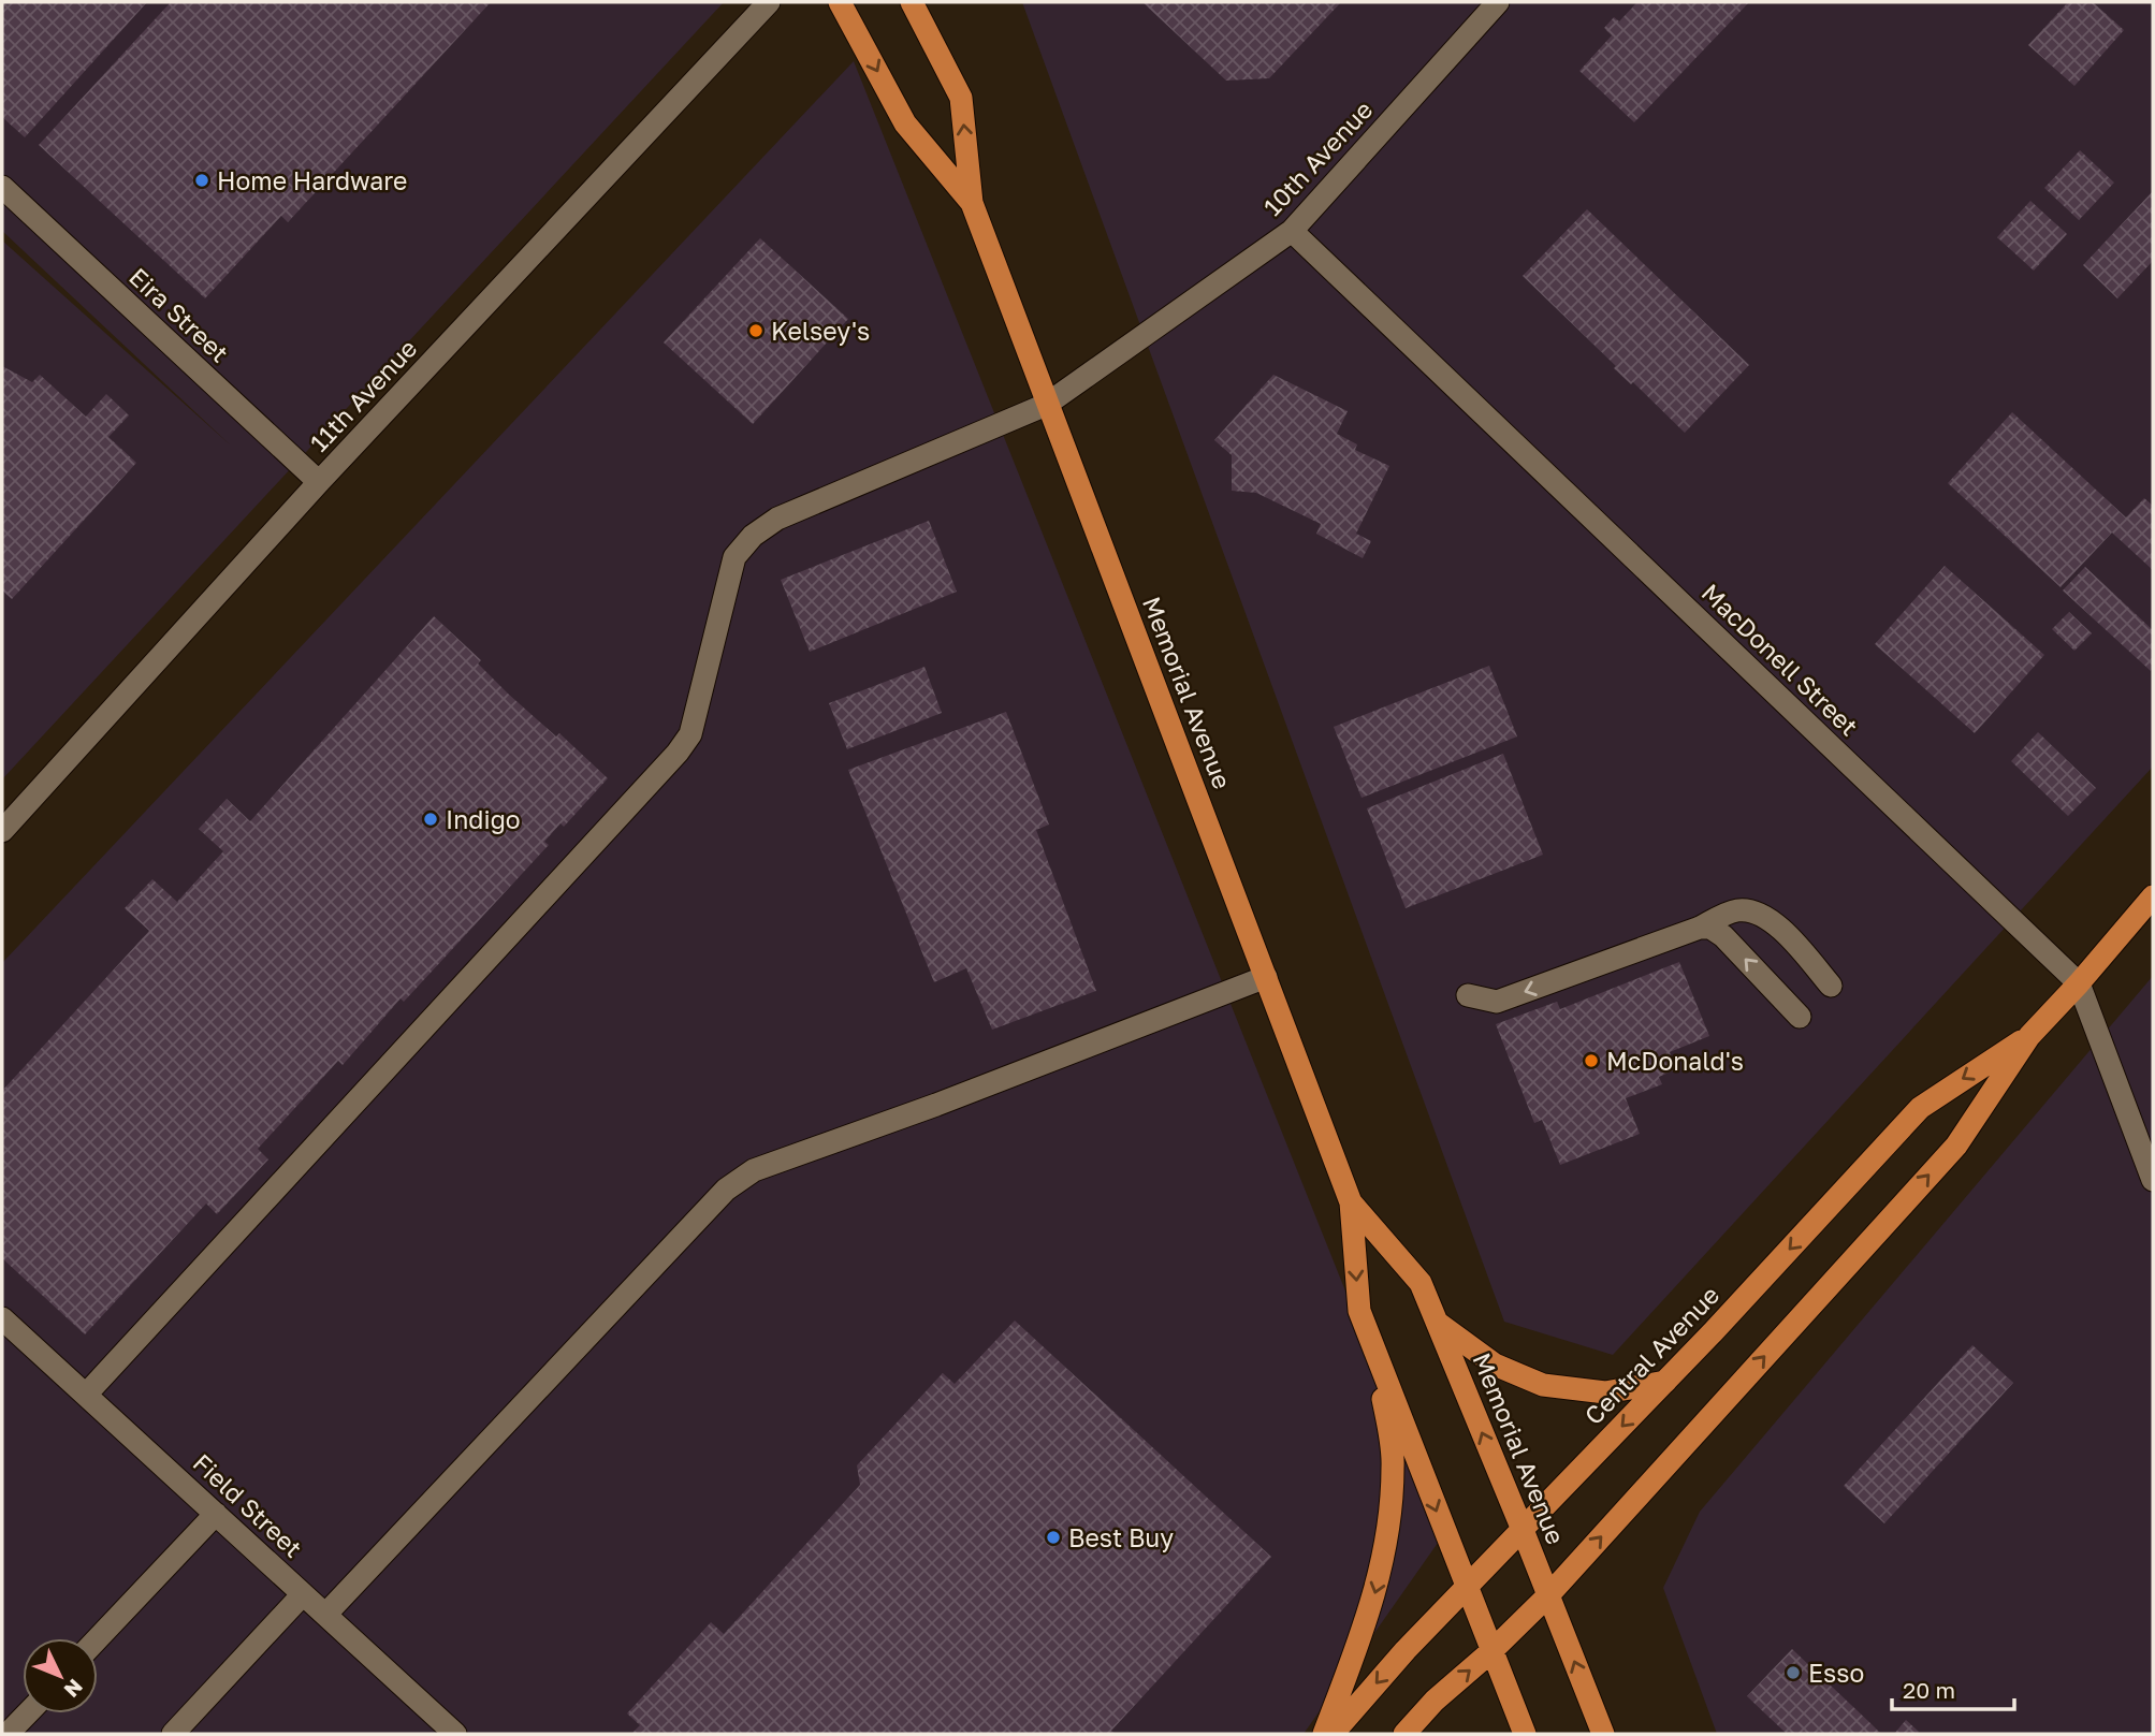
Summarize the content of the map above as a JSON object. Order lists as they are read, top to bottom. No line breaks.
{"streets":{"main road":["Memorial Avenue","Central Avenue"],"street":["10th Avenue","Eira Street","11th Avenue","MacDonell Street","Field Street"]},"crossings":[["10th Avenue","MacDonell Street"],["10th Avenue","Memorial Avenue"],["10th Avenue","Field Street"],["Eira Street","11th Avenue"],["MacDonell Street","Central Avenue"],["Memorial Avenue","Central Avenue"]],"places":["Home Hardware","Kelsey's","Indigo","McDonald's","Best Buy","Esso"],"scale_bar":"20 m","north":"bottom right"}
